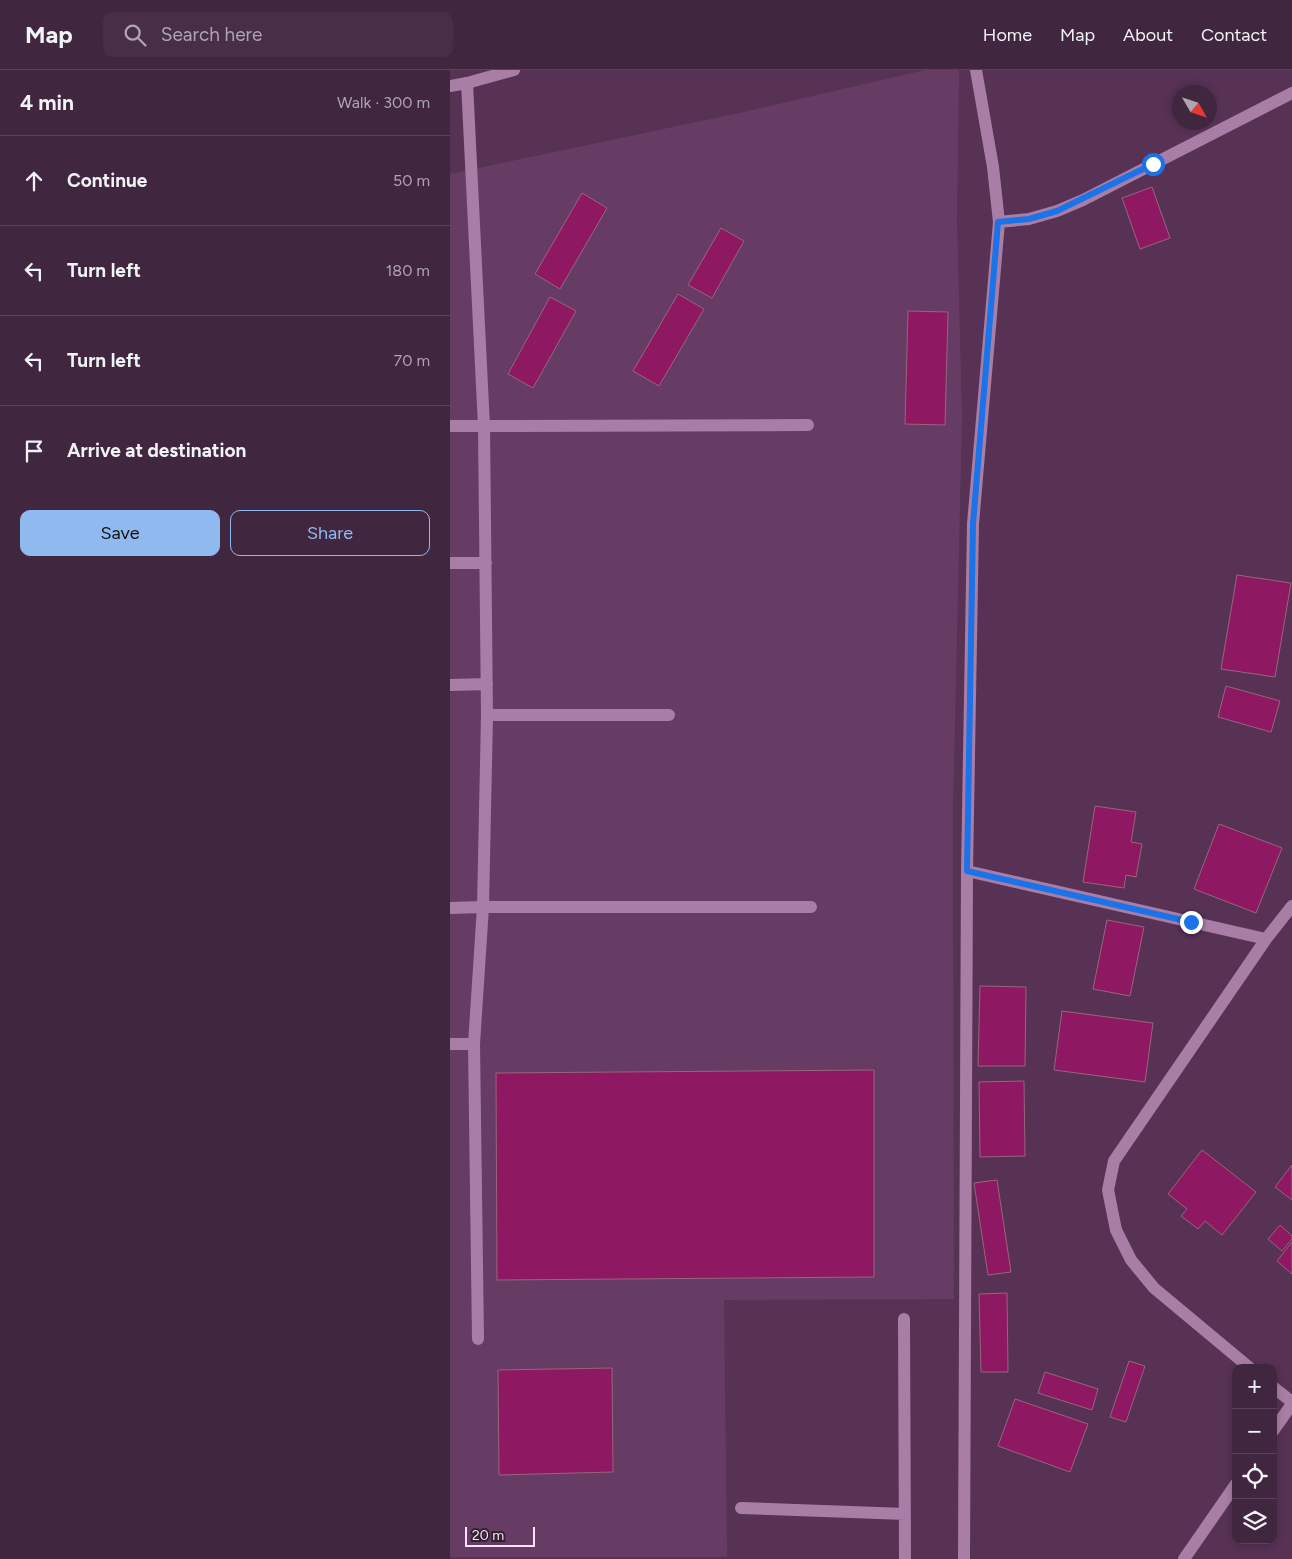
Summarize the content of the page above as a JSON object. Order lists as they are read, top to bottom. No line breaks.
{"scale_bar":"20 m","north":"bottom right","page":{"header":"Map","search":"Search here","nav":["Home","Map","About","Contact"],"heading":["4 min","Walk · 300 m"],"list":[["Continue","50 m"],["Turn left","180 m"],["Turn left","70 m"],"Arrive at destination"],"buttons":["Save","Share"],"map_buttons":["+","−"],"scale":"20 m"}}
